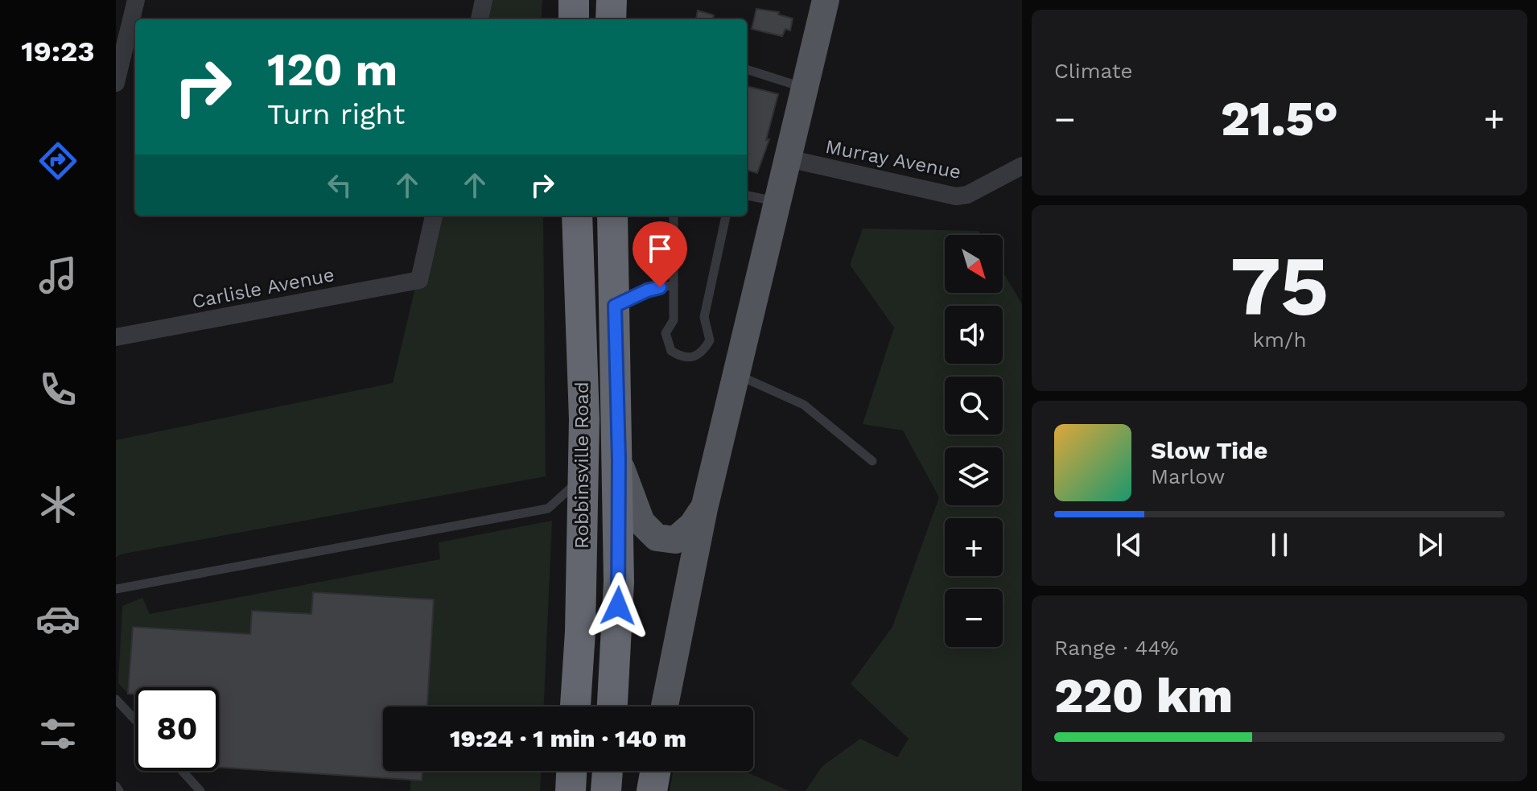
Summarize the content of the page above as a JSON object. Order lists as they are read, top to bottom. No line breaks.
{"streets":{"highway":["Robbinsville Road"],"street":["Murray Avenue","Carlisle Avenue"]},"north":"bottom right","page":{"tabs":"19:23","tile":["Climate",["75","km/h"],["Range · 44%","220 km"]],"turn":["120 m","Turn right"],"heat":["−","21.5°","+"],"map_buttons":["+","−"],"song":["Slow Tide","Marlow"],"limit":"80","trip":"19:24 · 1 min · 140 m"}}
